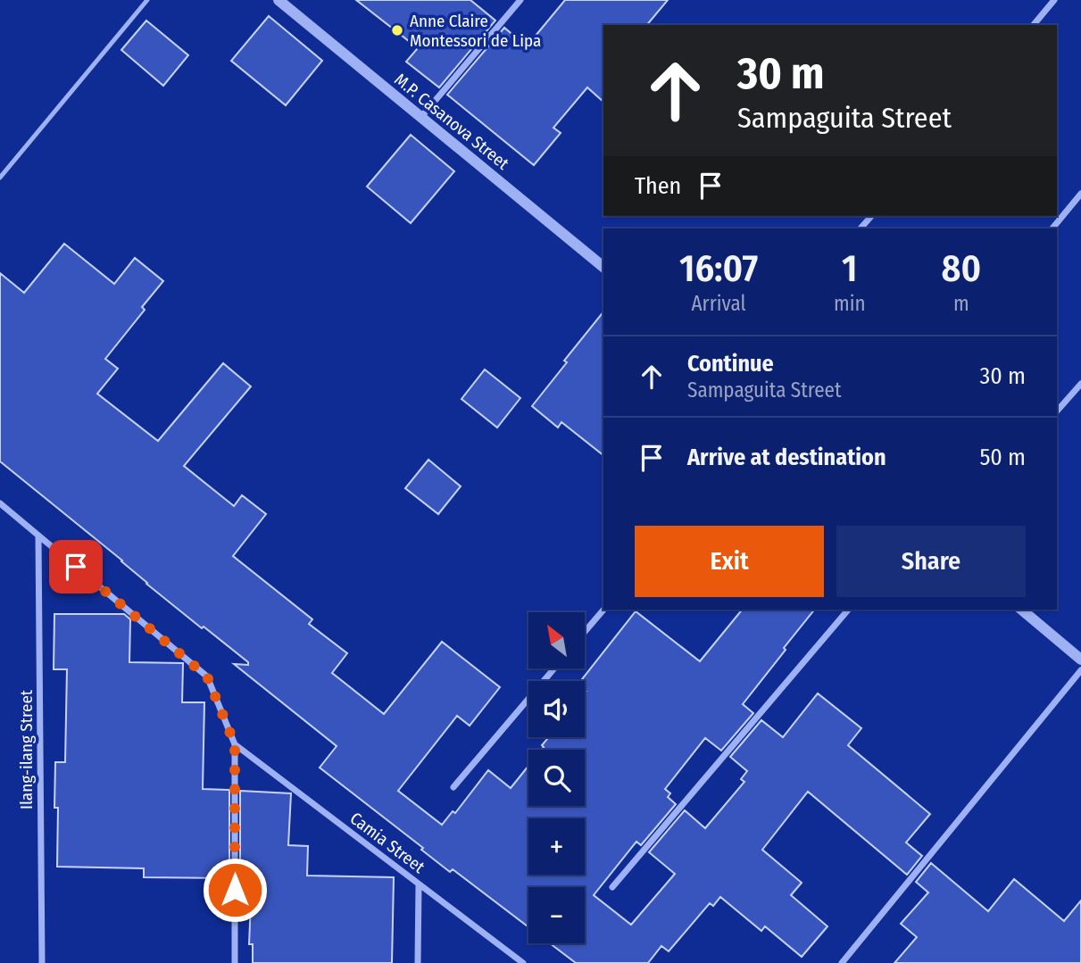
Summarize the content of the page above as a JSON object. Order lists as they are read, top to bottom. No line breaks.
{"streets":{"street":["M.P. Casanova Street","Ilang-ilang Street","Camia Street"]},"places":["Anne Claire Montessori de Lipa"],"north":"top left","page":{"turn":["30 m","Sampaguita Street"],"then":"Then","eta":["16:07","Arrival","1","min","80","m"],"list":[{"name":"Continue","note":"Sampaguita Street","value":"30 m"},{"name":"Arrive at destination","value":"50 m"}],"buttons":["Exit","Share"],"map_buttons":["+","−"]}}
